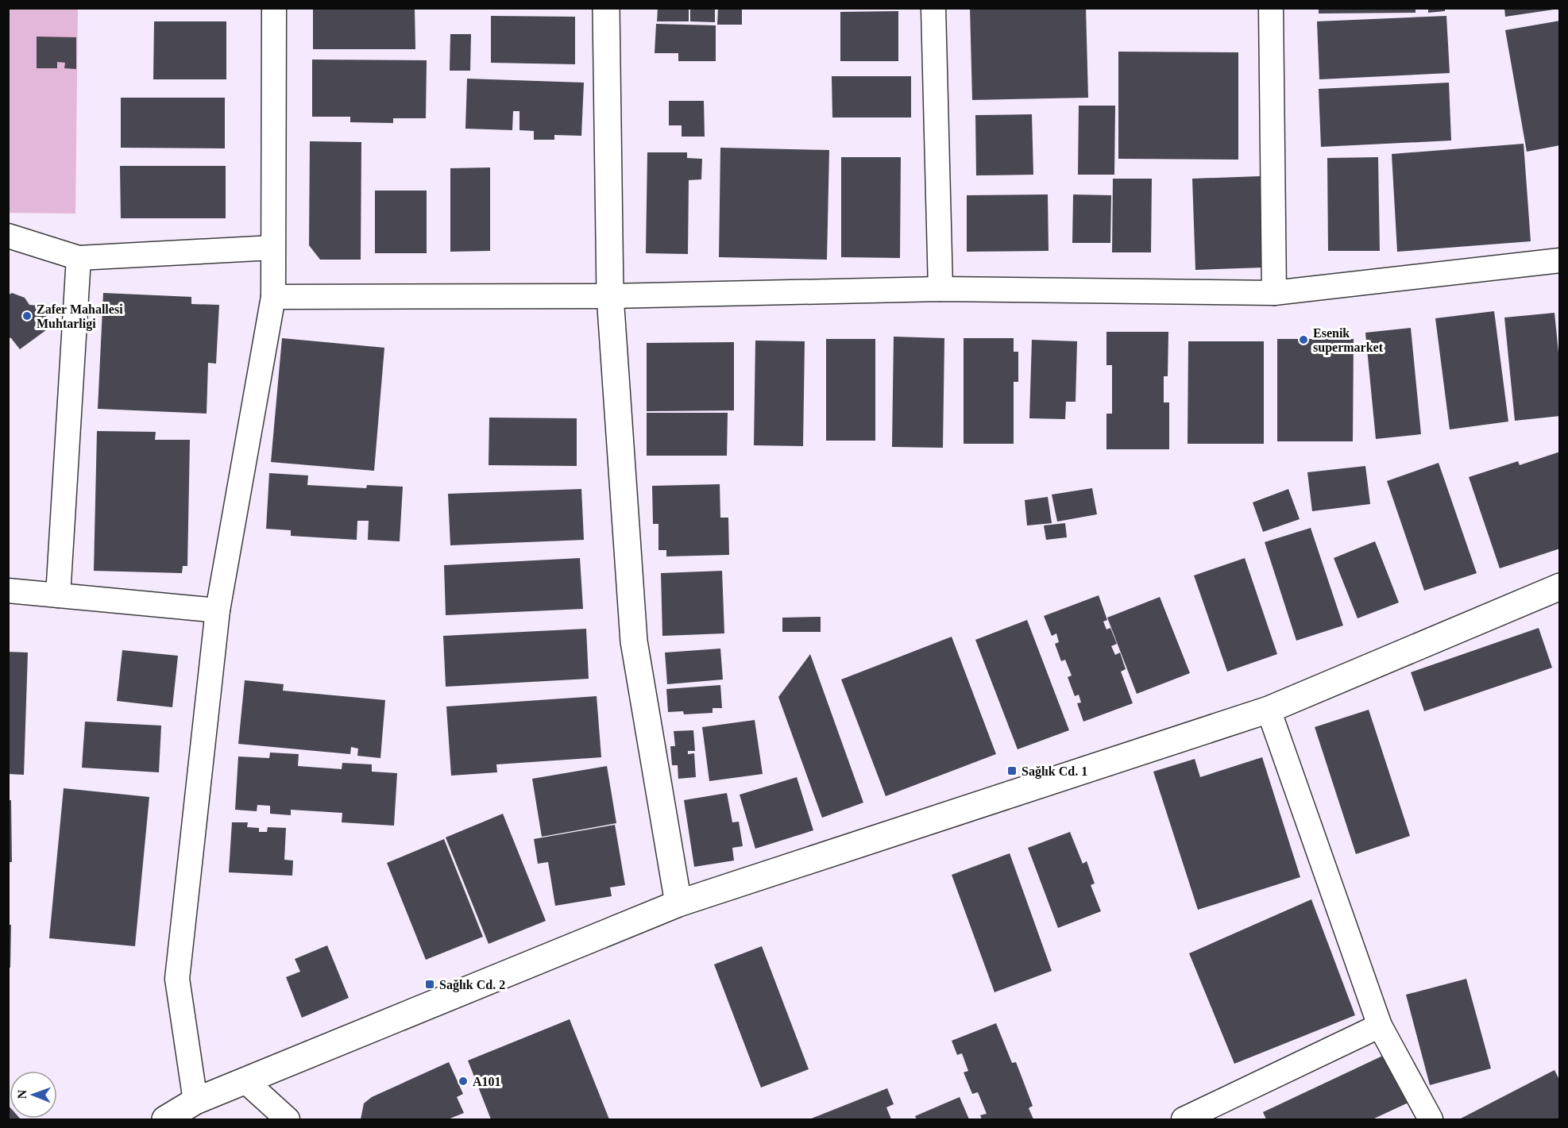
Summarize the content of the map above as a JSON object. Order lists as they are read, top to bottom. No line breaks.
{"places":{"other":["Zafer Mahallesi Muhtarligi","Esenik supermarket","A101"],"transit":["Sağlık Cd. 1","Sağlık Cd. 2"]},"north":"left"}
